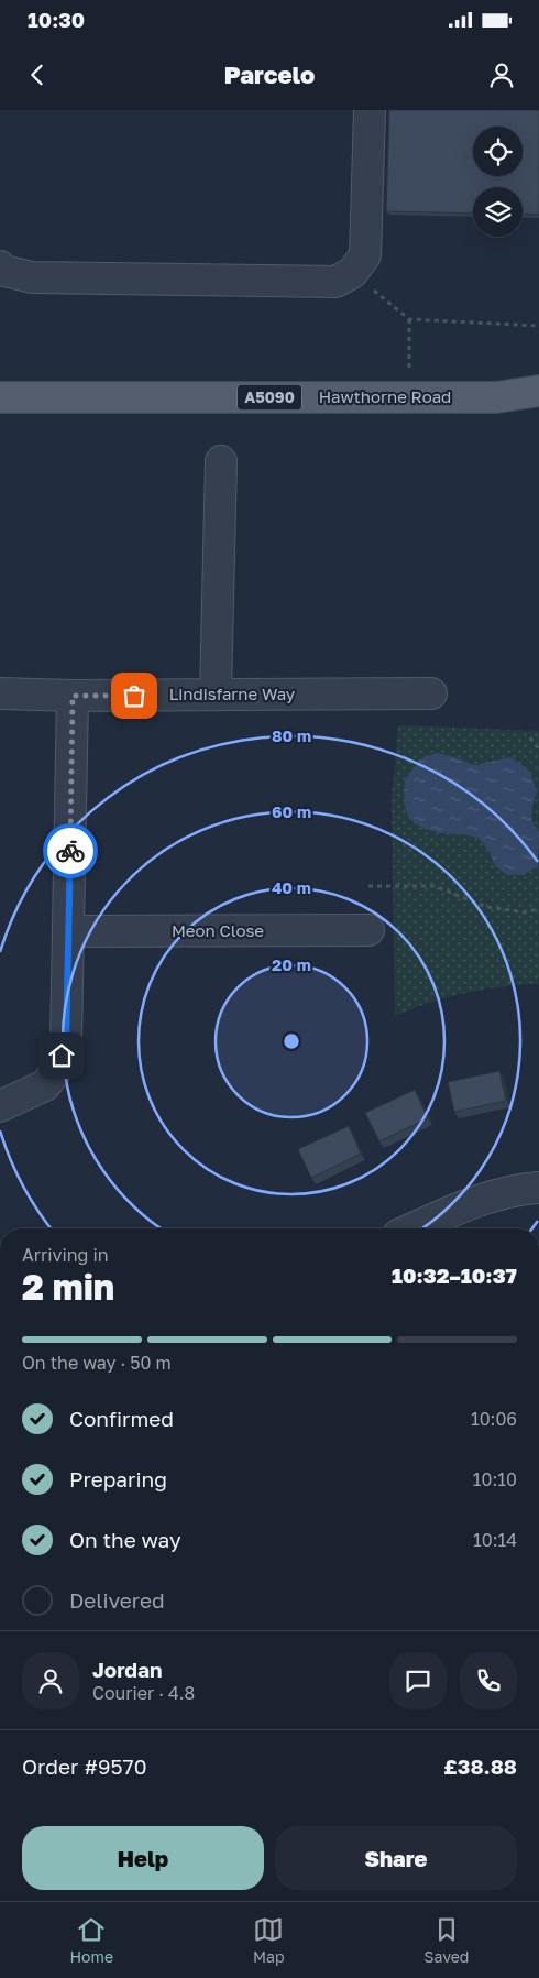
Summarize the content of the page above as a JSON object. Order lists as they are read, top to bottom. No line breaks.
{"streets":{"main road":["A5090","Hawthorne Road"],"street":["Lindisfarne Way","Meon Close"]},"page":{"status":"10:30","header":"Parcelo","heading":["2 min","Arriving in","10:32–10:37"],"panel":["Jordan","Courier · 4.8","Order #9570","£38.88"],"bar":"On the way · 50 m","list":[["Confirmed","10:06"],["Preparing","10:10"],["On the way","10:14"],"Delivered"],"buttons":["Help","Share"],"tabs":["Home","Map","Saved"]},"rings":["80 m","60 m","40 m","20 m"]}
